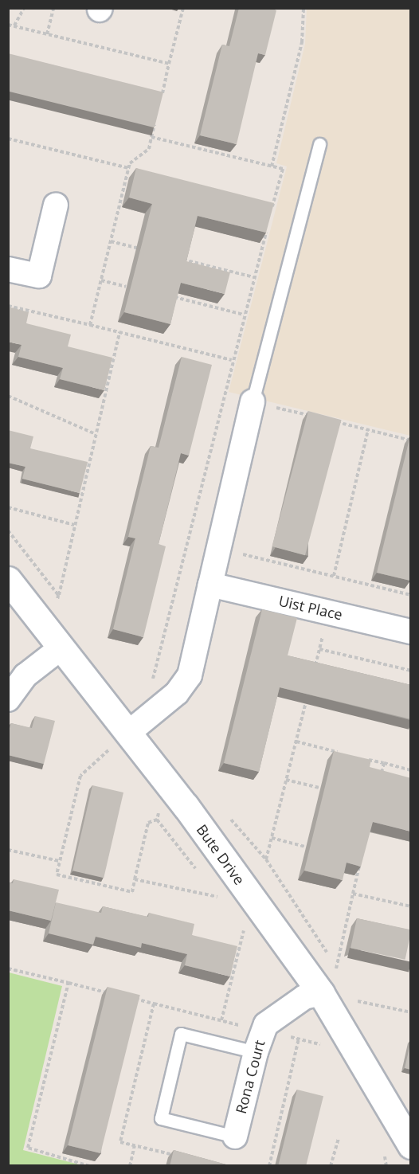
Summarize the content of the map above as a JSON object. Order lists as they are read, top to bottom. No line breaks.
{"streets":{"street":["Uist Place","Bute Drive","Rona Court"]},"crossings":[["Bute Drive","Rona Court"]]}
